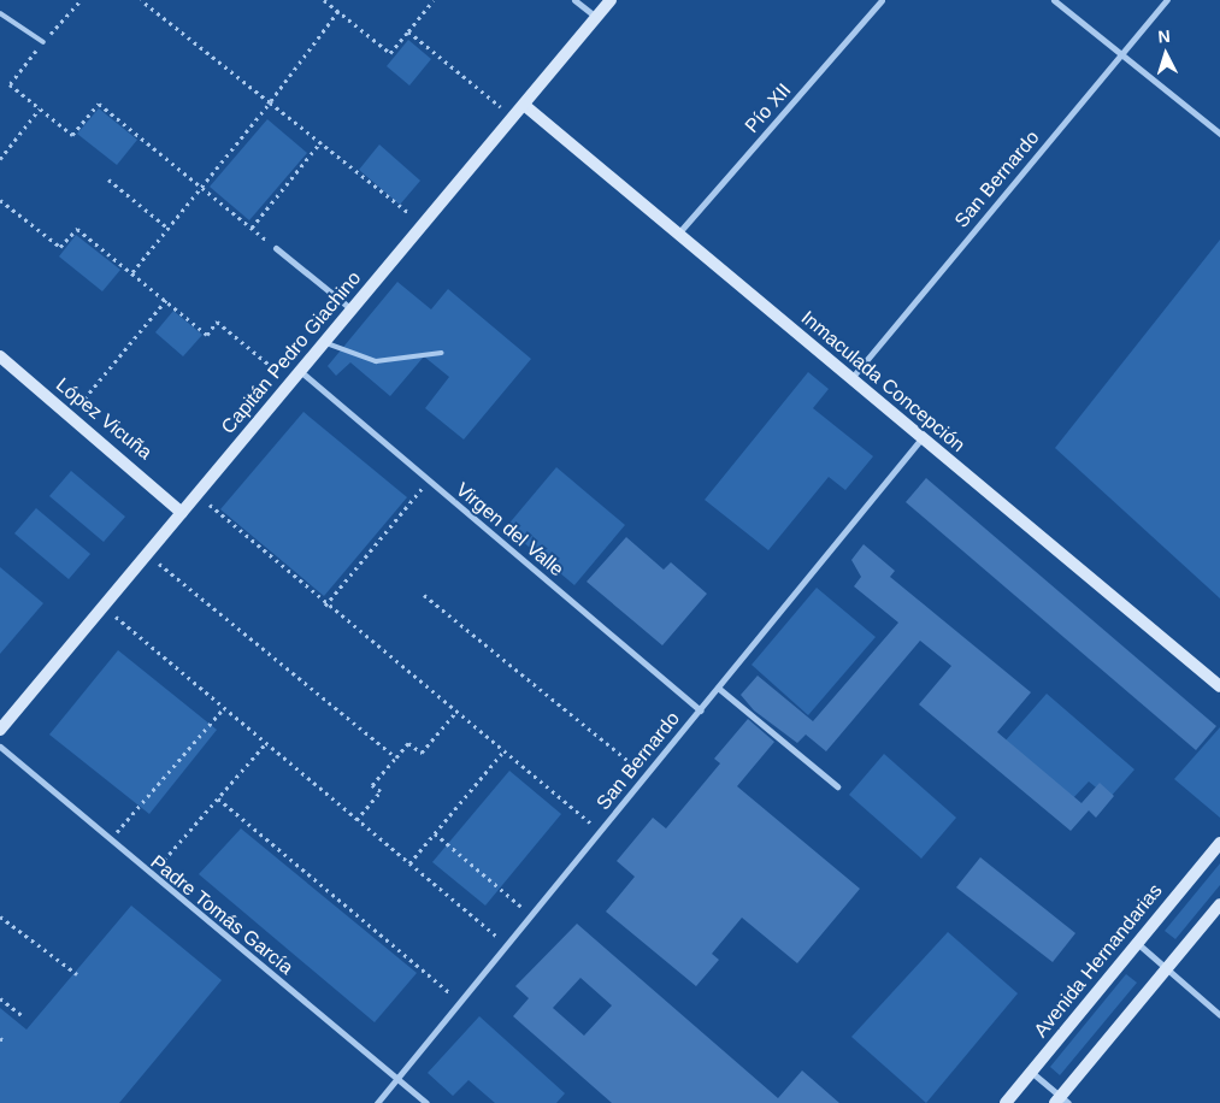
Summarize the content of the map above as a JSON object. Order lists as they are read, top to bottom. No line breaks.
{"streets":{"street":["Pío XII","San Bernardo","Capitán Pedro Giachino","Inmaculada Concepción","López Vicuña","Virgen del Valle","Padre Tomás García","Avenida Hernandarias"]},"crossings":[["Pío XII","Inmaculada Concepción"],["San Bernardo","Inmaculada Concepción"],["San Bernardo","Virgen del Valle"],["San Bernardo","Padre Tomás García"],["Capitán Pedro Giachino","Inmaculada Concepción"],["Capitán Pedro Giachino","López Vicuña"],["Capitán Pedro Giachino","Virgen del Valle"]],"north":"top"}
